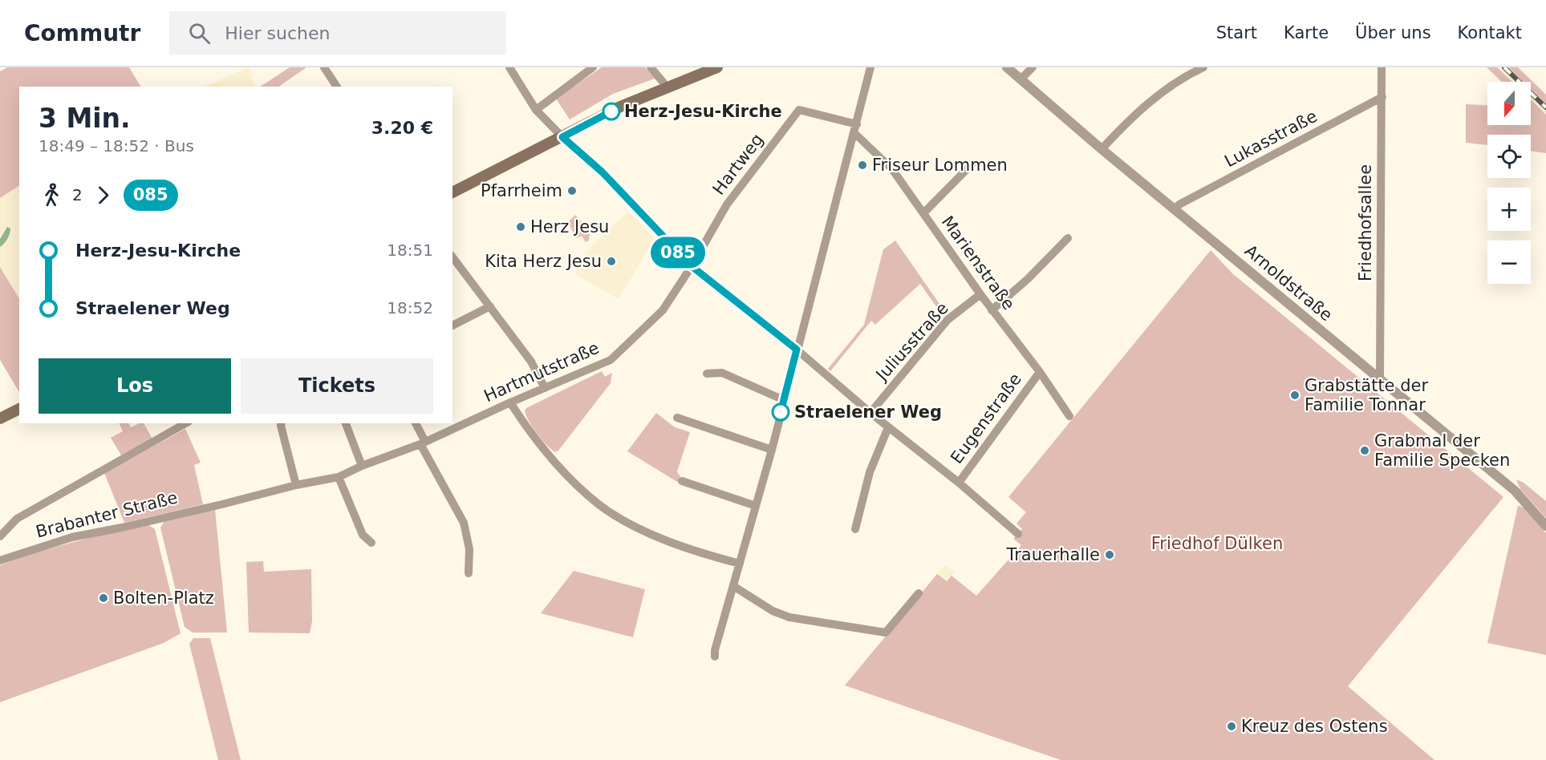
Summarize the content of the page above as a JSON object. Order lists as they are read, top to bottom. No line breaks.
{"streets":{"street":["Lukasstraße","Hartweg","Friedhofsallee","Marienstraße","Arnoldstraße","Juliusstraße","Hartmutstraße","Eugenstraße","Brabanter Straße"]},"crossings":[["Lukasstraße","Friedhofsallee"],["Lukasstraße","Arnoldstraße"],["Hartweg","Hartmutstraße"],["Friedhofsallee","Arnoldstraße"],["Marienstraße","Juliusstraße"],["Marienstraße","Eugenstraße"],["Hartmutstraße","Brabanter Straße"]],"parks":["Friedhof Dülken"],"places":["Herz-Jesu-Kirche","Friseur Lommen","Pfarrheim","Herz Jesu","Kita Herz Jesu","Grabstätte der Familie Tonnar","Straelener Weg","Grabmal der Familie Specken","Trauerhalle","Bolten-Platz","Kreuz des Ostens"],"lines":["bus line 085"],"north":"bottom","page":{"header":"Commutr","search":"Hier suchen","nav":["Start","Karte","Über uns","Kontakt"],"on_map":"085","map_buttons":["+","−"],"heading":["3 Min.","18:49 – 18:52 · Bus","3.20 €"],"legs":["2","085"],"list":[{"name":"Herz-Jesu-Kirche","value":"18:51"},{"name":"Straelener Weg","value":"18:52"}],"buttons":["Los","Tickets"]}}
